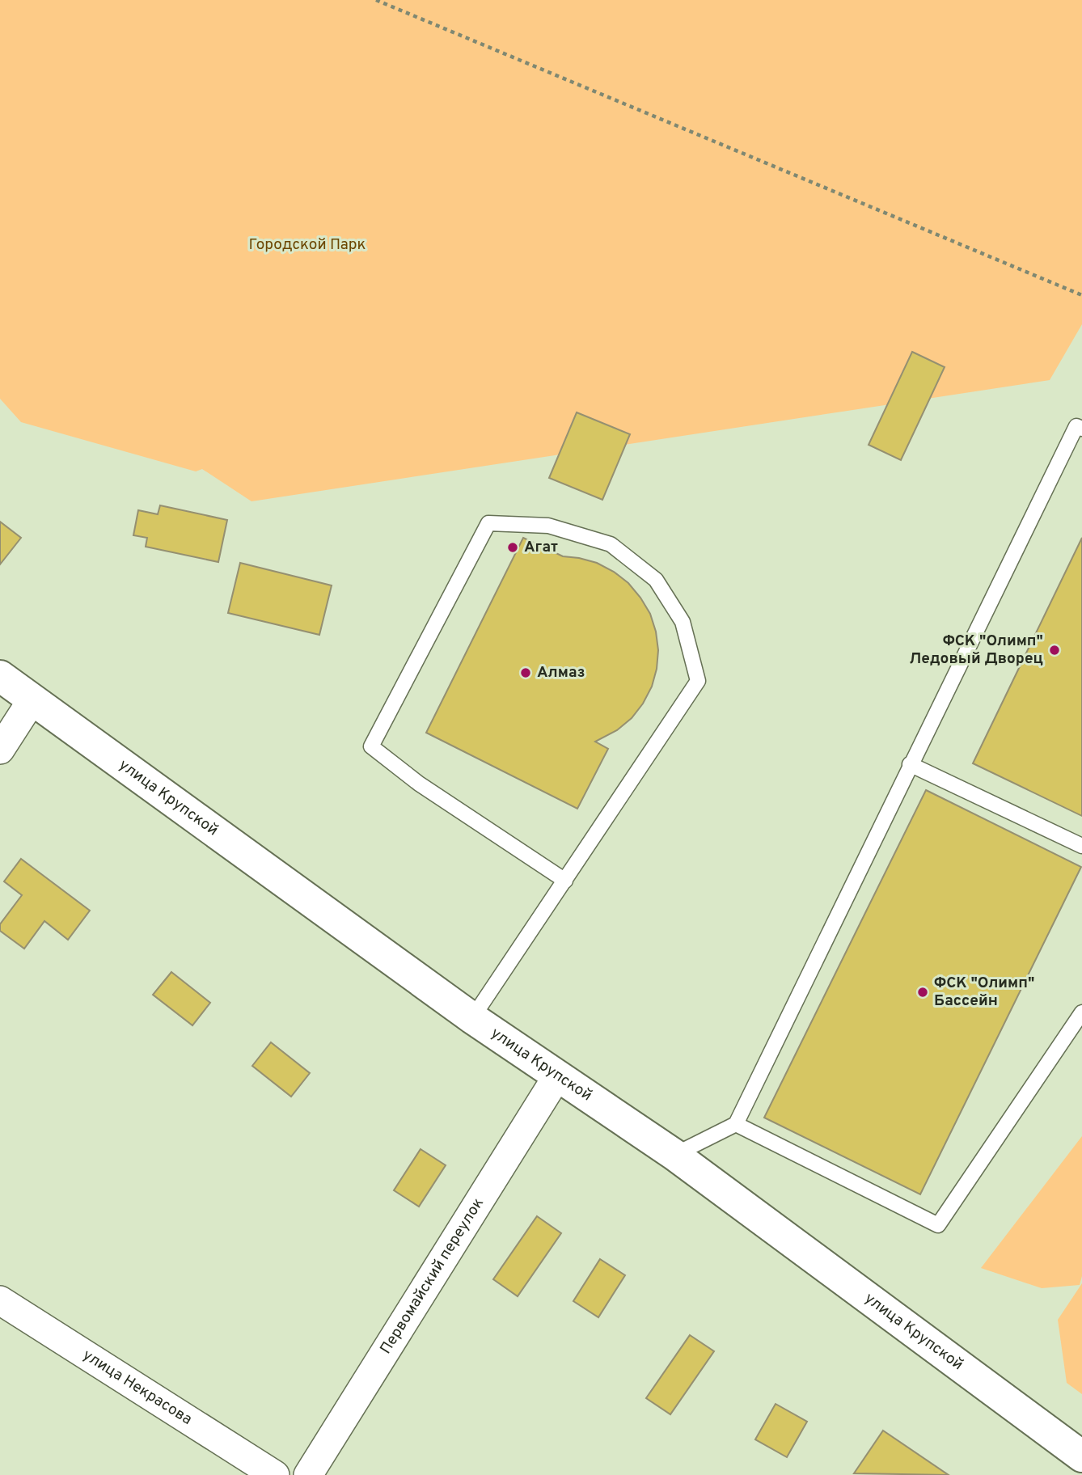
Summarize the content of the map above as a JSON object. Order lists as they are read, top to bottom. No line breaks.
{"streets":{"street":["улица Крупской","Первомайский переулок","улица Некрасова"]},"crossings":[["улица Крупской","Первомайский переулок"]],"parks":["Городской Парк"],"places":["Агат","ФСК \"Олимп\" Ледовый Дворец","Алмаз","ФСК \"Олимп\" Бассейн"]}
